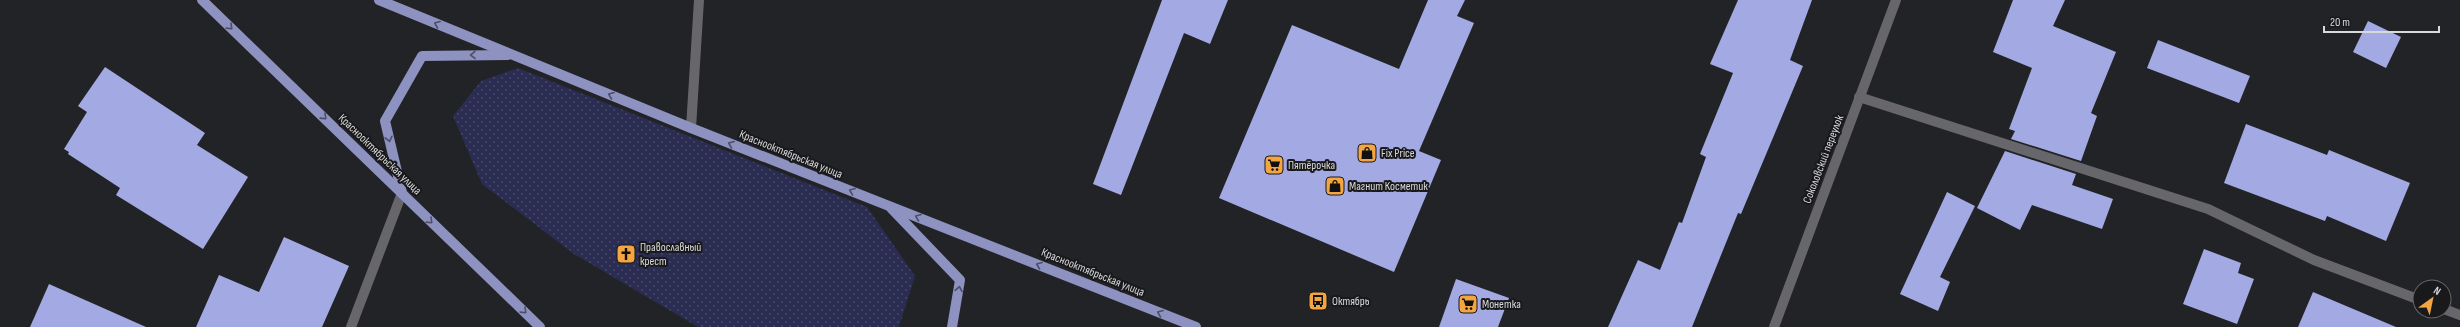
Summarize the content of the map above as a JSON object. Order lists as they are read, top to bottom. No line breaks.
{"streets":{"main road":["Краснооктябрьская улица"],"street":["Соколовский переулок"]},"places":{"shop":["Fix Price","Магнит Косметик"],"supermarket":["Пятёрочка","Монетка"],"church":["Православный крест"],"bus stop":["Октябрь"]},"scale_bar":"20 m","north":"top right"}
